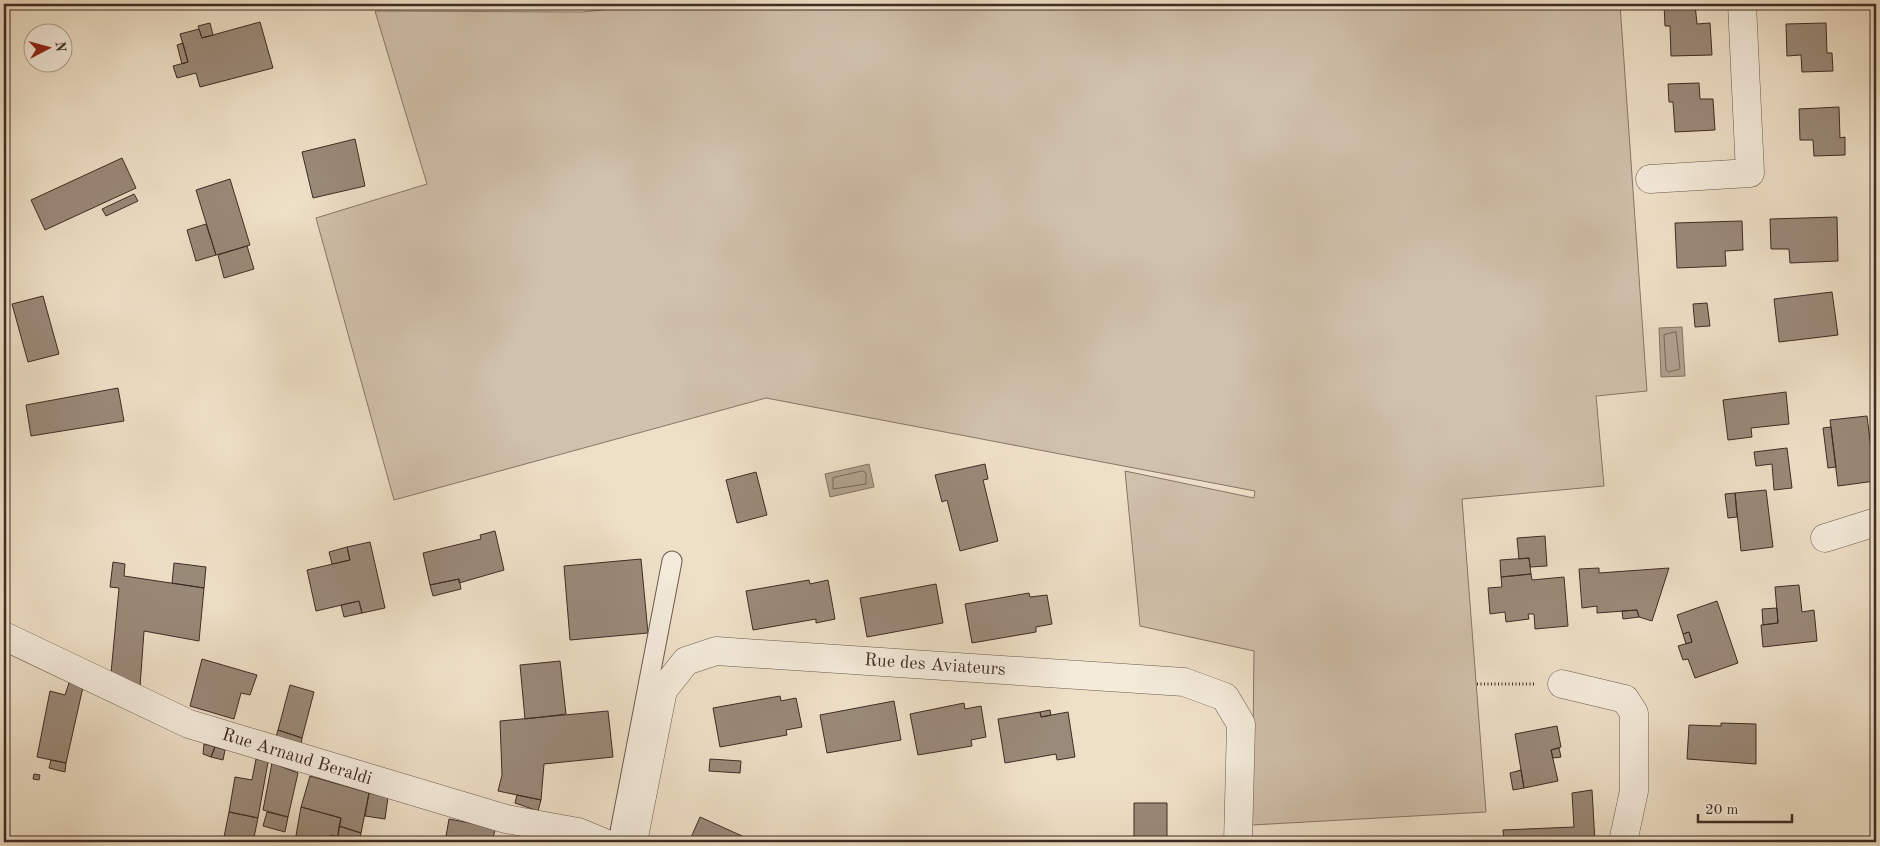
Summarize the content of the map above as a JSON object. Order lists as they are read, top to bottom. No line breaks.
{"streets":{"street":["Rue des Aviateurs","Rue Arnaud Beraldi"]},"scale_bar":"20 m","north":"right"}
